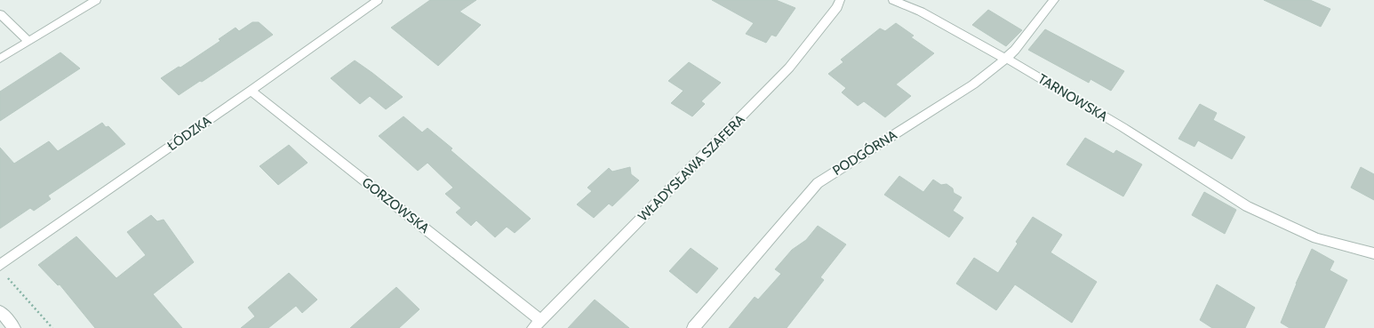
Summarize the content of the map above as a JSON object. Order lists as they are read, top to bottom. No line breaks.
{"streets":{"street":["TARNOWSKA","ŁÓDZKA","PODGÓRNA","WŁADYSŁAWA SZAFERA","GORZOWSKA"]},"crossings":[["TARNOWSKA","PODGÓRNA"],["ŁÓDZKA","GORZOWSKA"],["WŁADYSŁAWA SZAFERA","GORZOWSKA"]]}
